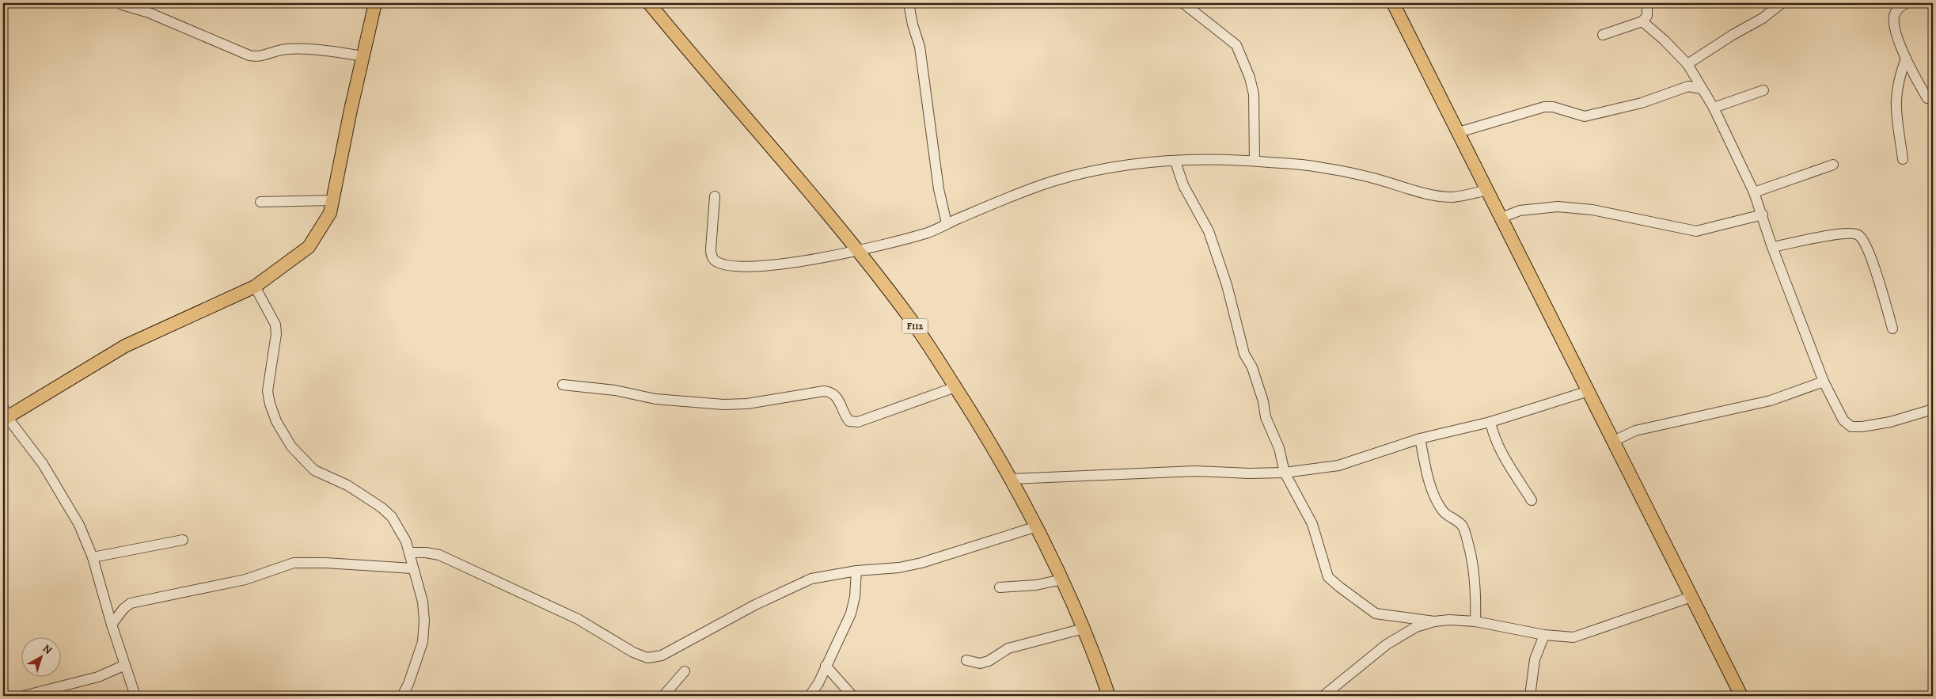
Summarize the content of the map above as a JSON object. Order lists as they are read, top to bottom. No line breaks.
{"streets":{"main road":["F112"]},"north":"top right"}
